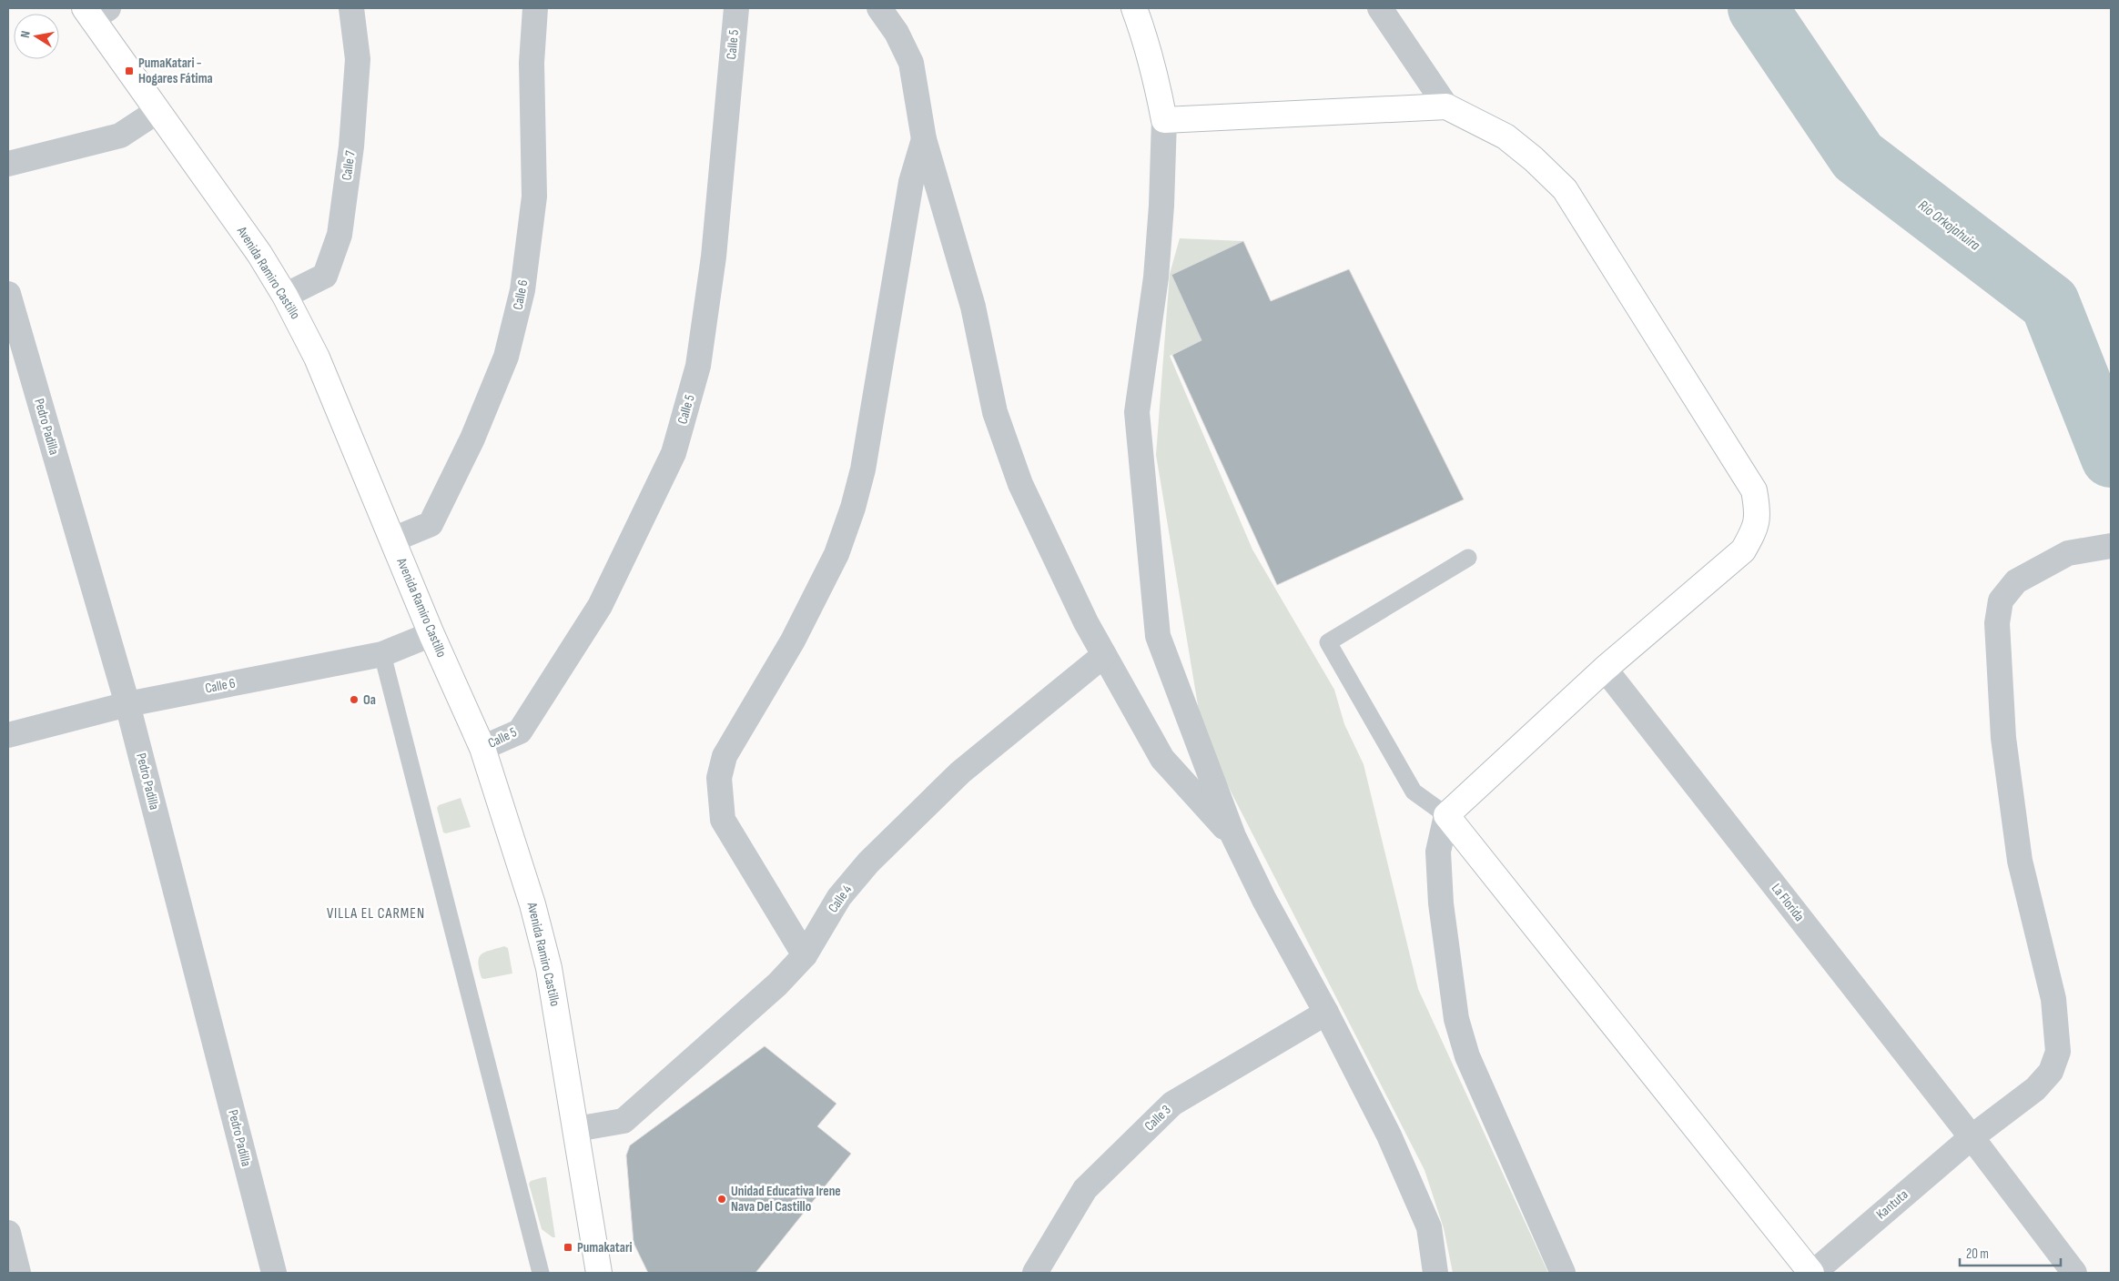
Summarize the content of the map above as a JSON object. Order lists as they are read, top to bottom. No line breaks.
{"streets":{"main road":["Avenida Ramiro Castillo"],"street":["Calle 5","Calle 7","Calle 6","Pedro Padilla","Calle 4","La Florida","Calle 3","Kantuta"]},"crossings":[["Calle 5","Avenida Ramiro Castillo"],["Calle 7","Avenida Ramiro Castillo"],["Avenida Ramiro Castillo","Calle 6"],["Avenida Ramiro Castillo","Calle 4"],["Calle 6","Pedro Padilla"],["La Florida","Kantuta"]],"districts":["VILLA EL CARMEN"],"water":["Río Orkojahuira"],"places":{"transit":["PumaKatari - Hogares Fátima","Pumakatari"],"other":["Oa","Unidad Educativa Irene Nava Del Castillo"]},"scale_bar":"20 m","north":"left"}
